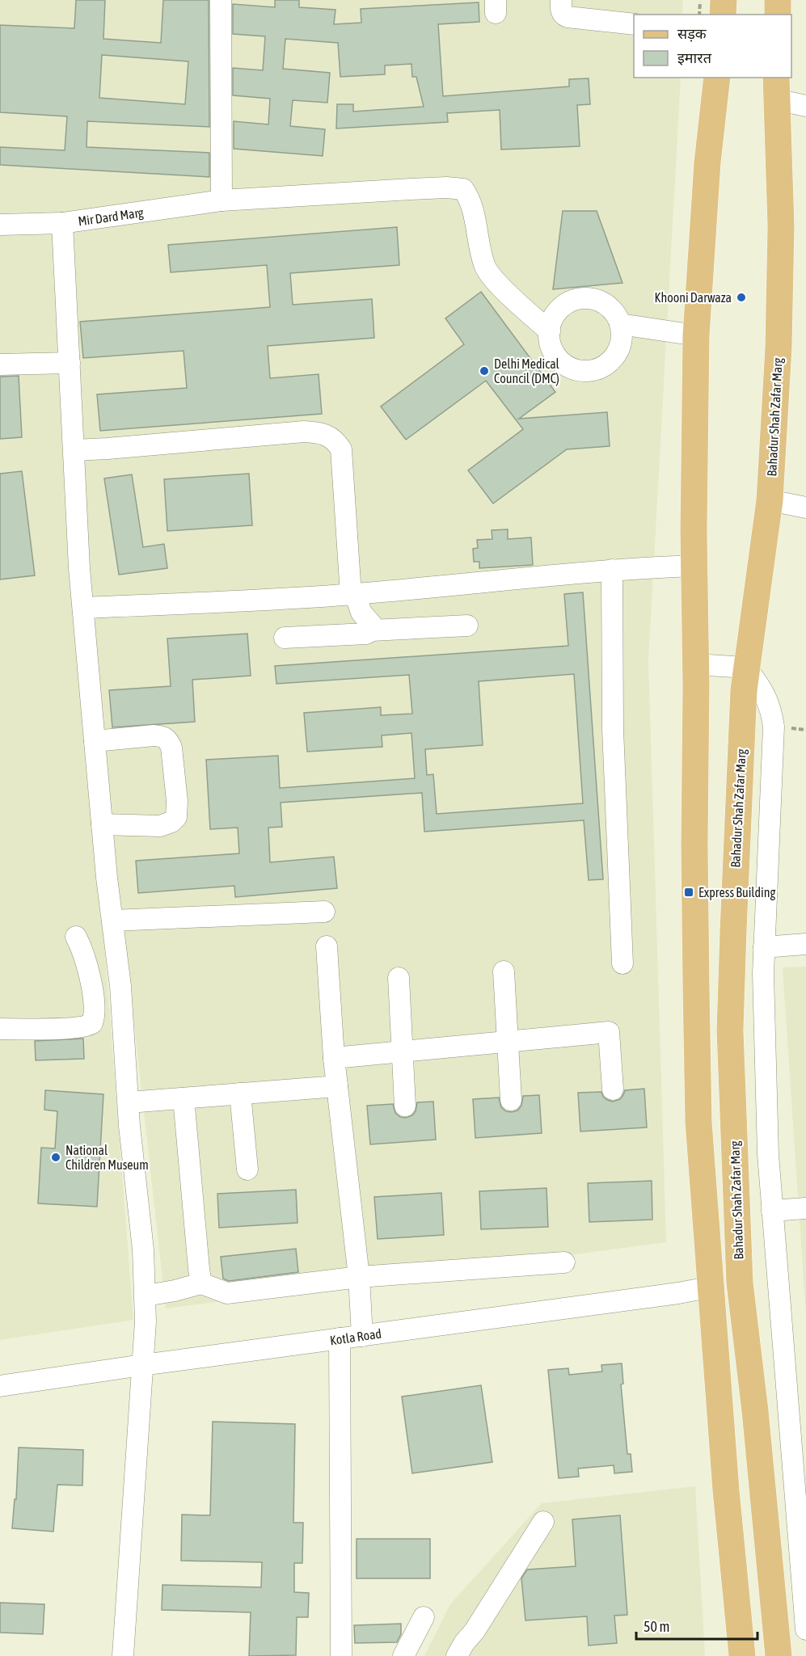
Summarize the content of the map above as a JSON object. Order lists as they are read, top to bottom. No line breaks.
{"streets":{"main road":["Bahadur Shah Zafar Marg"],"street":["Mir Dard Marg","Kotla Road"]},"places":{"other":["Khooni Darwaza","Delhi Medical Council (DMC)","National Children Museum"],"transit":["Express Building"]},"legend":["सड़क","इमारत"],"scale_bar":"50 m"}
